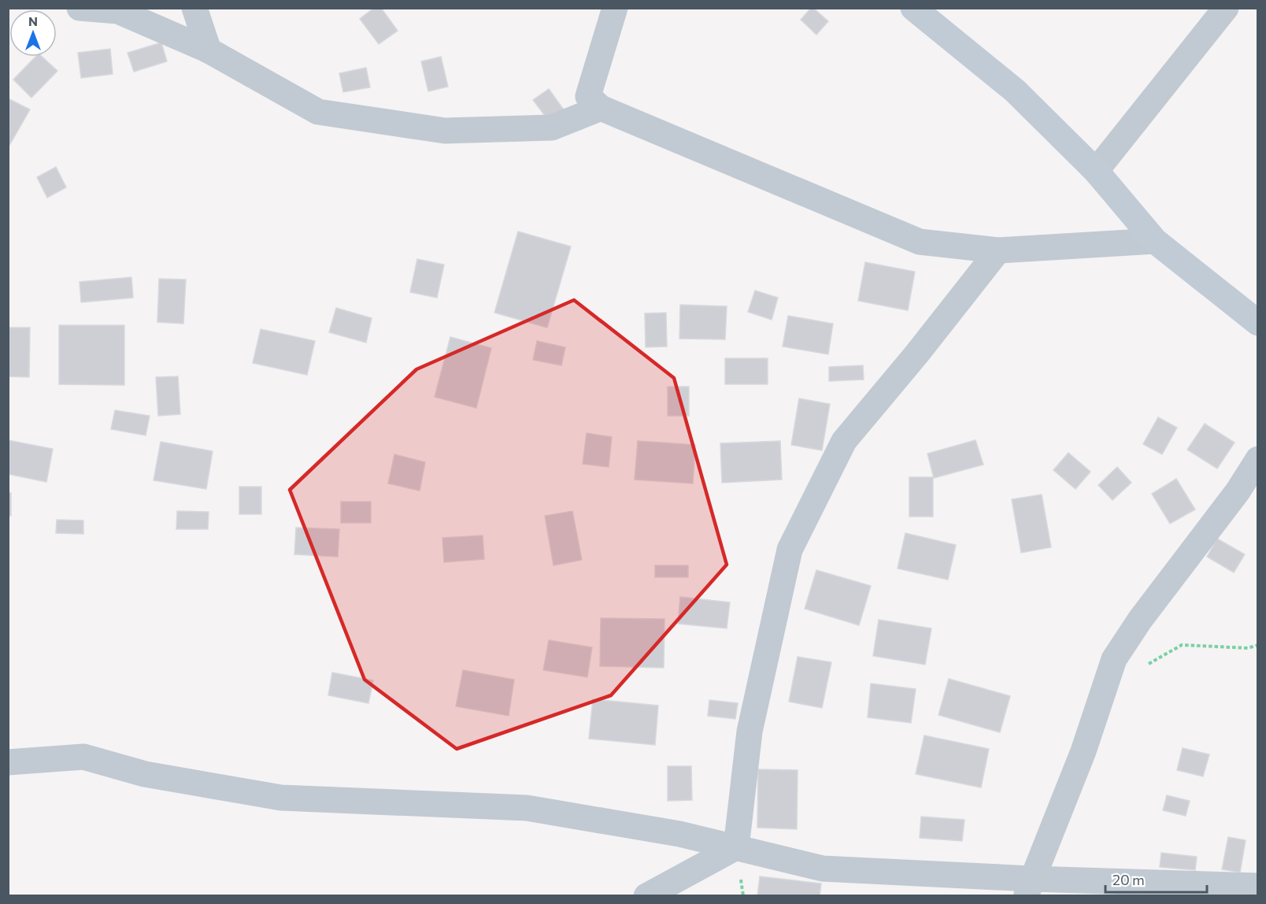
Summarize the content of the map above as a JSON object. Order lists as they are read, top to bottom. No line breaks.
{"scale_bar":"20 m","north":"top"}
